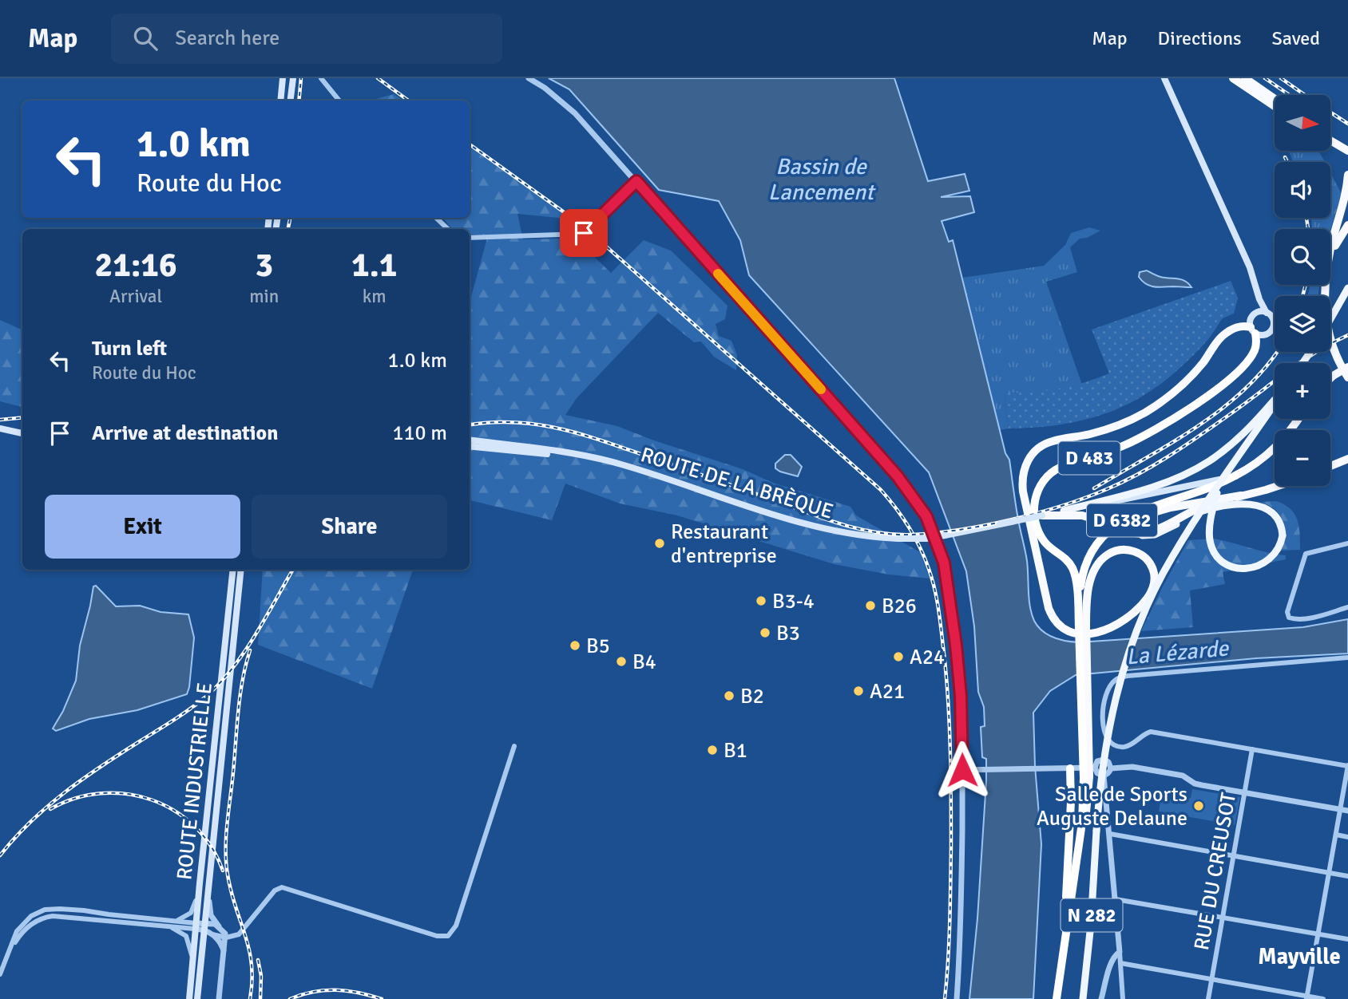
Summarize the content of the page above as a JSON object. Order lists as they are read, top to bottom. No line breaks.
{"streets":{"highway":["D 483","D 6382"],"main road":["ROUTE DE LA BRÈQUE","ROUTE INDUSTRIELLE","N 282"],"street":["RUE DU CREUSOT"]},"crossings":[["D 483","D 6382"],["ROUTE DE LA BRÈQUE","D 6382"]],"districts":["Mayville"],"water":["Bassin de Lancement","La Lézarde"],"places":["Restaurant d'entreprise","B3-4","B26","B3","B5","A24","B4","A21","B2","B1","Salle de Sports Auguste Delaune"],"north":"right","page":{"header":"Map","search":"Search here","nav":["Map","Directions","Saved"],"map_buttons":["+","−"],"turn":["1.0 km","Route du Hoc"],"eta":["21:16","Arrival","3","min","1.1","km"],"list":[{"name":"Turn left","note":"Route du Hoc","value":"1.0 km"},{"name":"Arrive at destination","value":"110 m"}],"buttons":["Exit","Share"]}}
